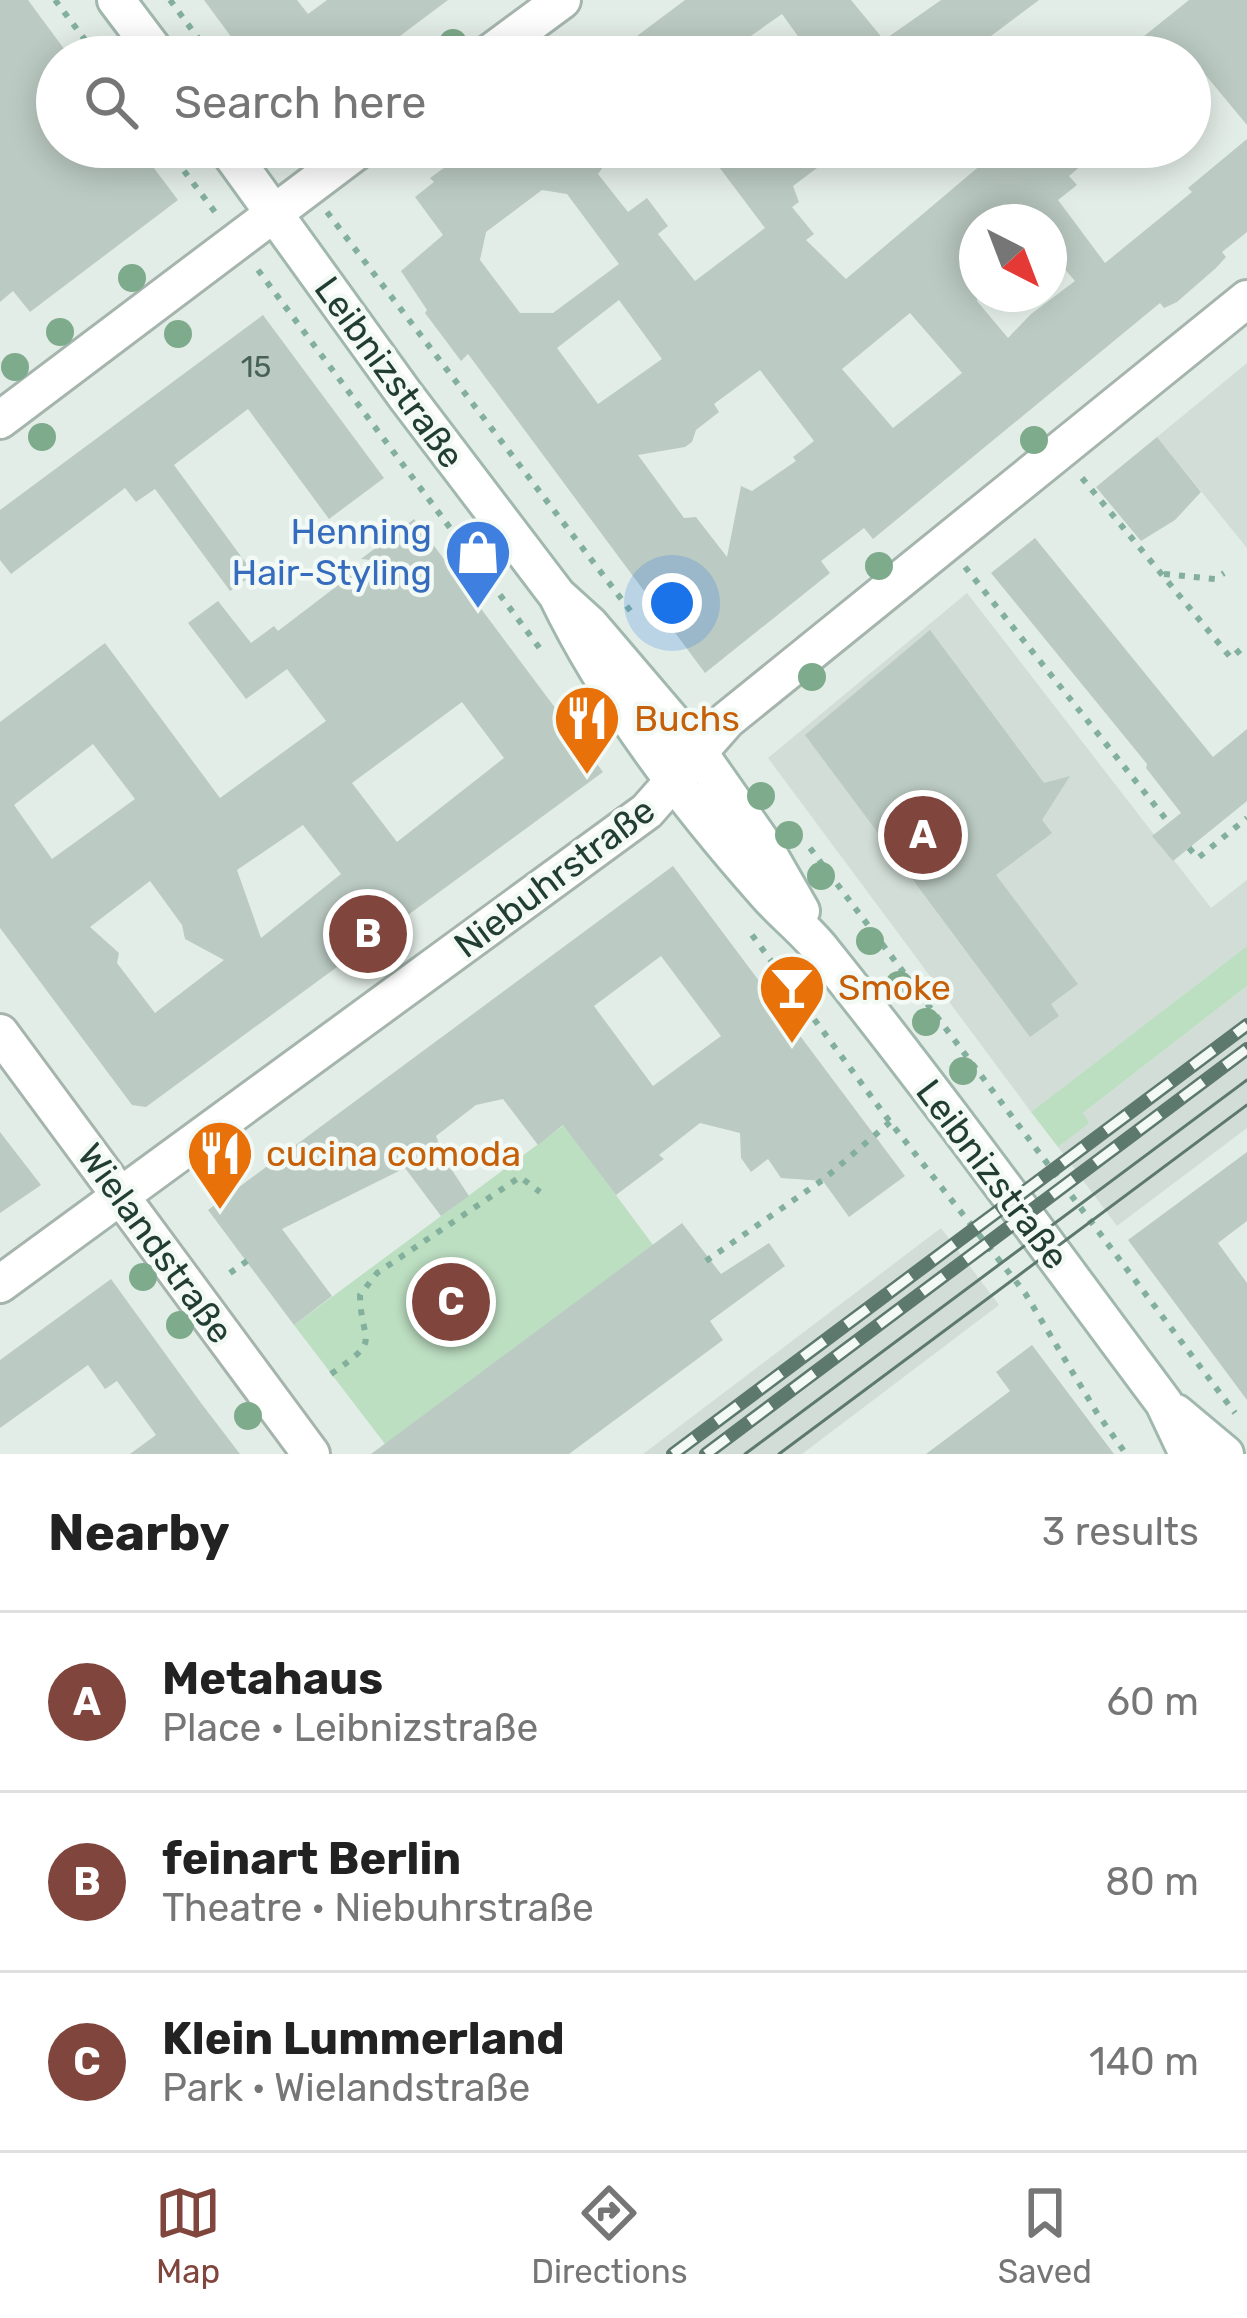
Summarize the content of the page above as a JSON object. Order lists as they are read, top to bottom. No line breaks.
{"streets":{"street":["Leibnizstraße","Niebuhrstraße","Wielandstraße"]},"crossings":[["Leibnizstraße","Niebuhrstraße"],["Niebuhrstraße","Wielandstraße"]],"places":{"shop":["Henning Hair-Styling"],"restaurant":["Buchs","cucina comoda"],"bar":["Smoke"]},"house_numbers":["15"],"north":"bottom right","page":{"search":"Search here","pins":["A","B","C"],"heading":["Nearby","3 results"],"list":[{"mark":"A","name":"Metahaus","note":"Place · Leibnizstraße","value":"60 m"},{"mark":"B","name":"feinart Berlin","note":"Theatre · Niebuhrstraße","value":"80 m"},{"mark":"C","name":"Klein Lummerland","note":"Park · Wielandstraße","value":"140 m"}],"nav":["Map","Directions","Saved"]}}
